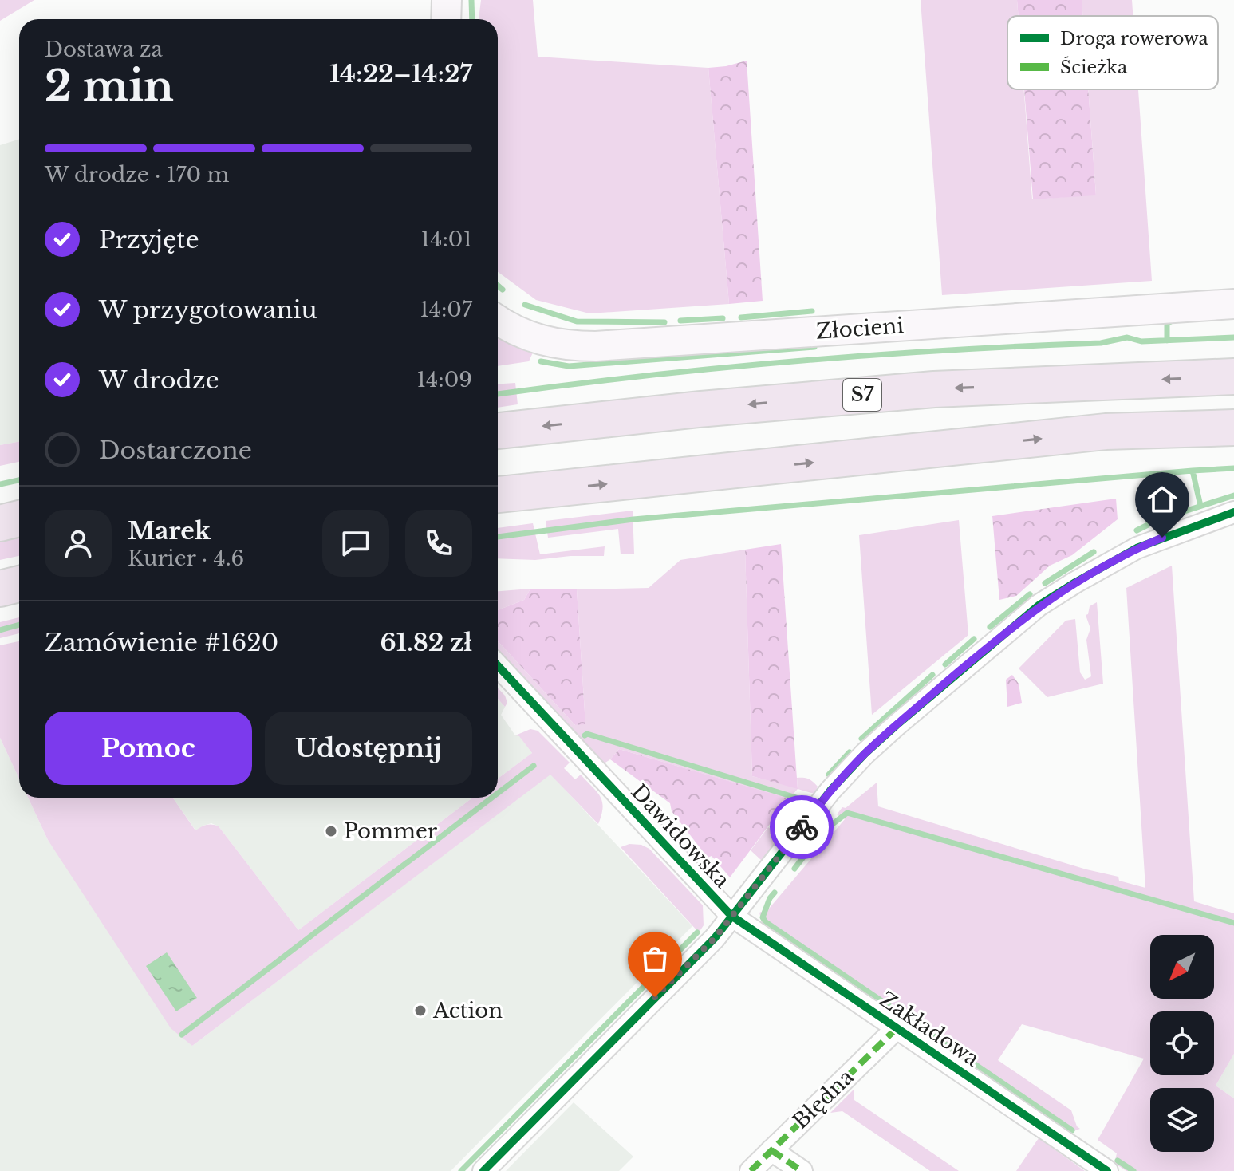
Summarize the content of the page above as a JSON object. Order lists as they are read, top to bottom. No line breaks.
{"streets":{"highway":["S7"],"street":["Złocieni","Dawidowska","Zakładowa","Błędna"]},"crossings":[["Dawidowska","Zakładowa"],["Zakładowa","Błędna"]],"places":["Pommer","Action"],"legend":["Droga rowerowa","Ścieżka"],"north":"bottom left","page":{"heading":["2 min","Dostawa za","14:22–14:27"],"panel":["Marek","Kurier · 4.6","Zamówienie #1620","61.82 zł"],"bar":"W drodze · 170 m","list":[["Przyjęte","14:01"],["W przygotowaniu","14:07"],["W drodze","14:09"],"Dostarczone"],"buttons":["Pomoc","Udostępnij"]}}
